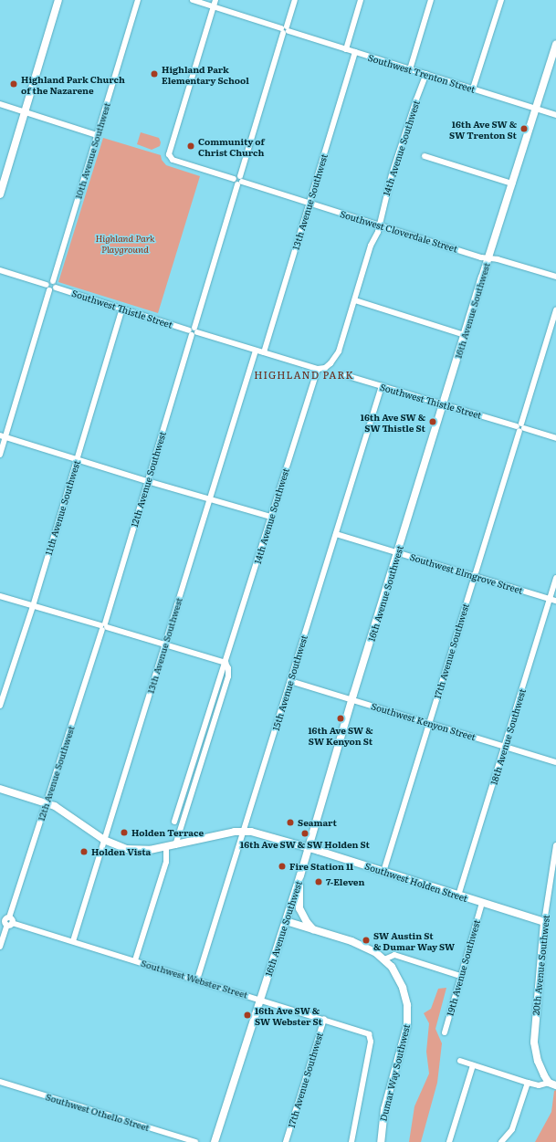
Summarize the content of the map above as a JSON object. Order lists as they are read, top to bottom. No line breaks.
{"streets":{"street":["Southwest Trenton Street","14th Avenue Southwest","10th Avenue Southwest","13th Avenue Southwest","Southwest Cloverdale Street","Southwest Thistle Street","16th Avenue Southwest","12th Avenue Southwest","11th Avenue Southwest","Southwest Elmgrove Street","17th Avenue Southwest","15th Avenue Southwest","Southwest Kenyon Street","18th Avenue Southwest","Southwest Holden Street","20th Avenue Southwest","19th Avenue Southwest","Southwest Webster Street","Dumar Way Southwest","Southwest Othello Street"]},"crossings":[["Southwest Trenton Street","14th Avenue Southwest"],["Southwest Trenton Street","13th Avenue Southwest"],["Southwest Trenton Street","Southwest Cloverdale Street"],["Southwest Trenton Street","16th Avenue Southwest"],["Southwest Trenton Street","12th Avenue Southwest"],["14th Avenue Southwest","Southwest Cloverdale Street"],["14th Avenue Southwest","Southwest Thistle Street"],["14th Avenue Southwest","Southwest Holden Street"],["10th Avenue Southwest","Southwest Thistle Street"],["13th Avenue Southwest","Southwest Cloverdale Street"],["13th Avenue Southwest","Southwest Thistle Street"],["13th Avenue Southwest","Southwest Holden Street"],["13th Avenue Southwest","Southwest Webster Street"],["Southwest Cloverdale Street","16th Avenue Southwest"],["Southwest Cloverdale Street","12th Avenue Southwest"],["Southwest Thistle Street","16th Avenue Southwest"],["Southwest Thistle Street","12th Avenue Southwest"],["Southwest Thistle Street","11th Avenue Southwest"],["Southwest Thistle Street","17th Avenue Southwest"],["Southwest Thistle Street","15th Avenue Southwest"],["16th Avenue Southwest","Southwest Elmgrove Street"],["16th Avenue Southwest","Southwest Kenyon Street"],["16th Avenue Southwest","Southwest Holden Street"],["16th Avenue Southwest","Southwest Webster Street"],["16th Avenue Southwest","Dumar Way Southwest"],["12th Avenue Southwest","Southwest Holden Street"],["12th Avenue Southwest","Southwest Webster Street"],["Southwest Elmgrove Street","17th Avenue Southwest"],["Southwest Elmgrove Street","15th Avenue Southwest"],["Southwest Elmgrove Street","18th Avenue Southwest"],["17th Avenue Southwest","Southwest Kenyon Street"],["17th Avenue Southwest","Southwest Holden Street"],["17th Avenue Southwest","Southwest Webster Street"],["15th Avenue Southwest","Southwest Kenyon Street"],["15th Avenue Southwest","Southwest Holden Street"],["15th Avenue Southwest","Southwest Webster Street"],["Southwest Kenyon Street","18th Avenue Southwest"],["18th Avenue Southwest","Southwest Holden Street"],["Southwest Holden Street","20th Avenue Southwest"],["Southwest Holden Street","19th Avenue Southwest"]],"districts":["HIGHLAND PARK"],"parks":["Highland Park Playground"],"places":["Highland Park Elementary School","Highland Park Church of the Nazarene","16th Ave SW & SW Trenton St","Community of Christ Church","16th Ave SW & SW Thistle St","16th Ave SW & SW Kenyon St","Seamart","Holden Terrace","16th Ave SW & SW Holden St","Holden Vista","Fire Station 11","7-Eleven","SW Austin St & Dumar Way SW","16th Ave SW & SW Webster St"]}
